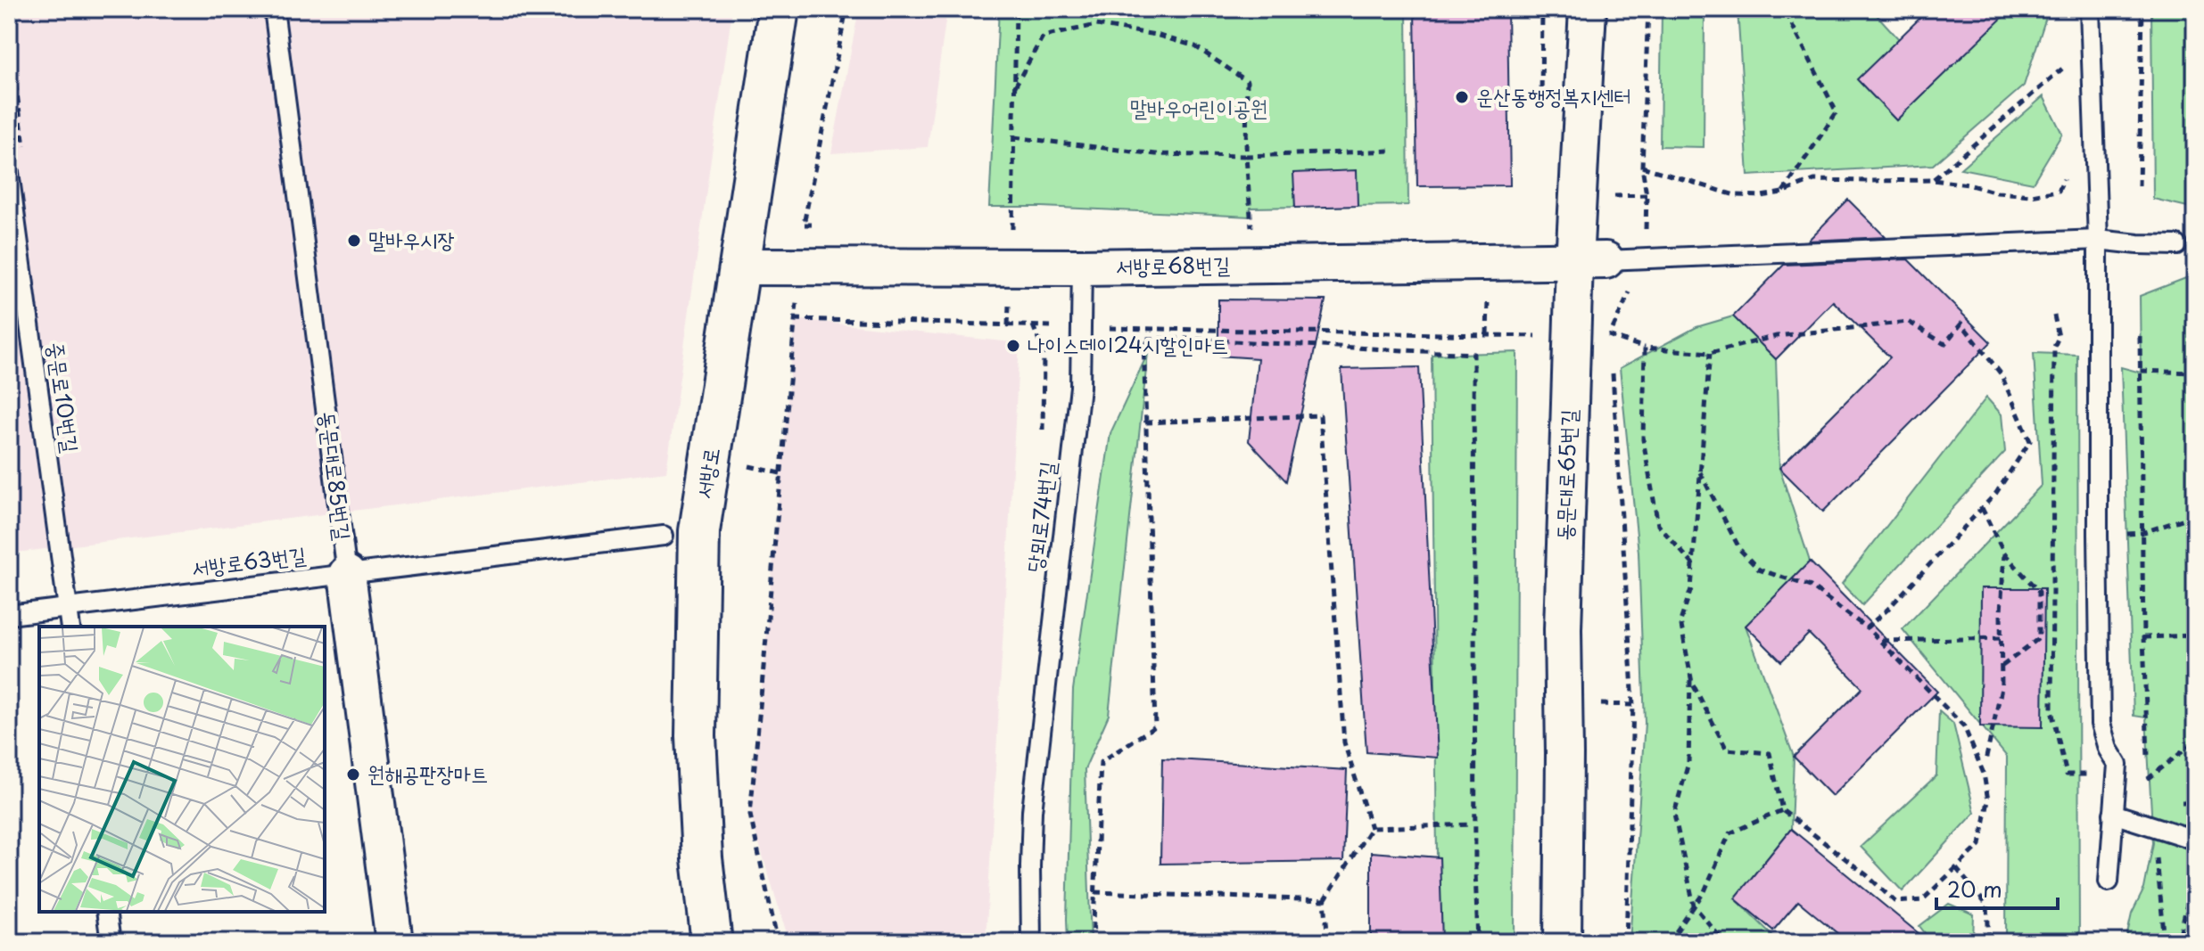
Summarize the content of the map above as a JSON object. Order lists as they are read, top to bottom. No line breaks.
{"streets":{"main road":["서방로"],"street":["서방로68번길","동문대로65번길","동문대로85번길"],"lane":["중문로10번길","당뫼로74번길","서방로63번길"]},"crossings":[["서방로68번길","서방로"],["서방로68번길","동문대로65번길"],["서방로68번길","당뫼로74번길"],["중문로10번길","서방로63번길"],["동문대로85번길","서방로63번길"]],"parks":["말바우어린이공원"],"places":["운산동행정복지센터","말바우시장","나이스데이24시할인마트","원해공판장마트"],"scale_bar":"20 m"}
